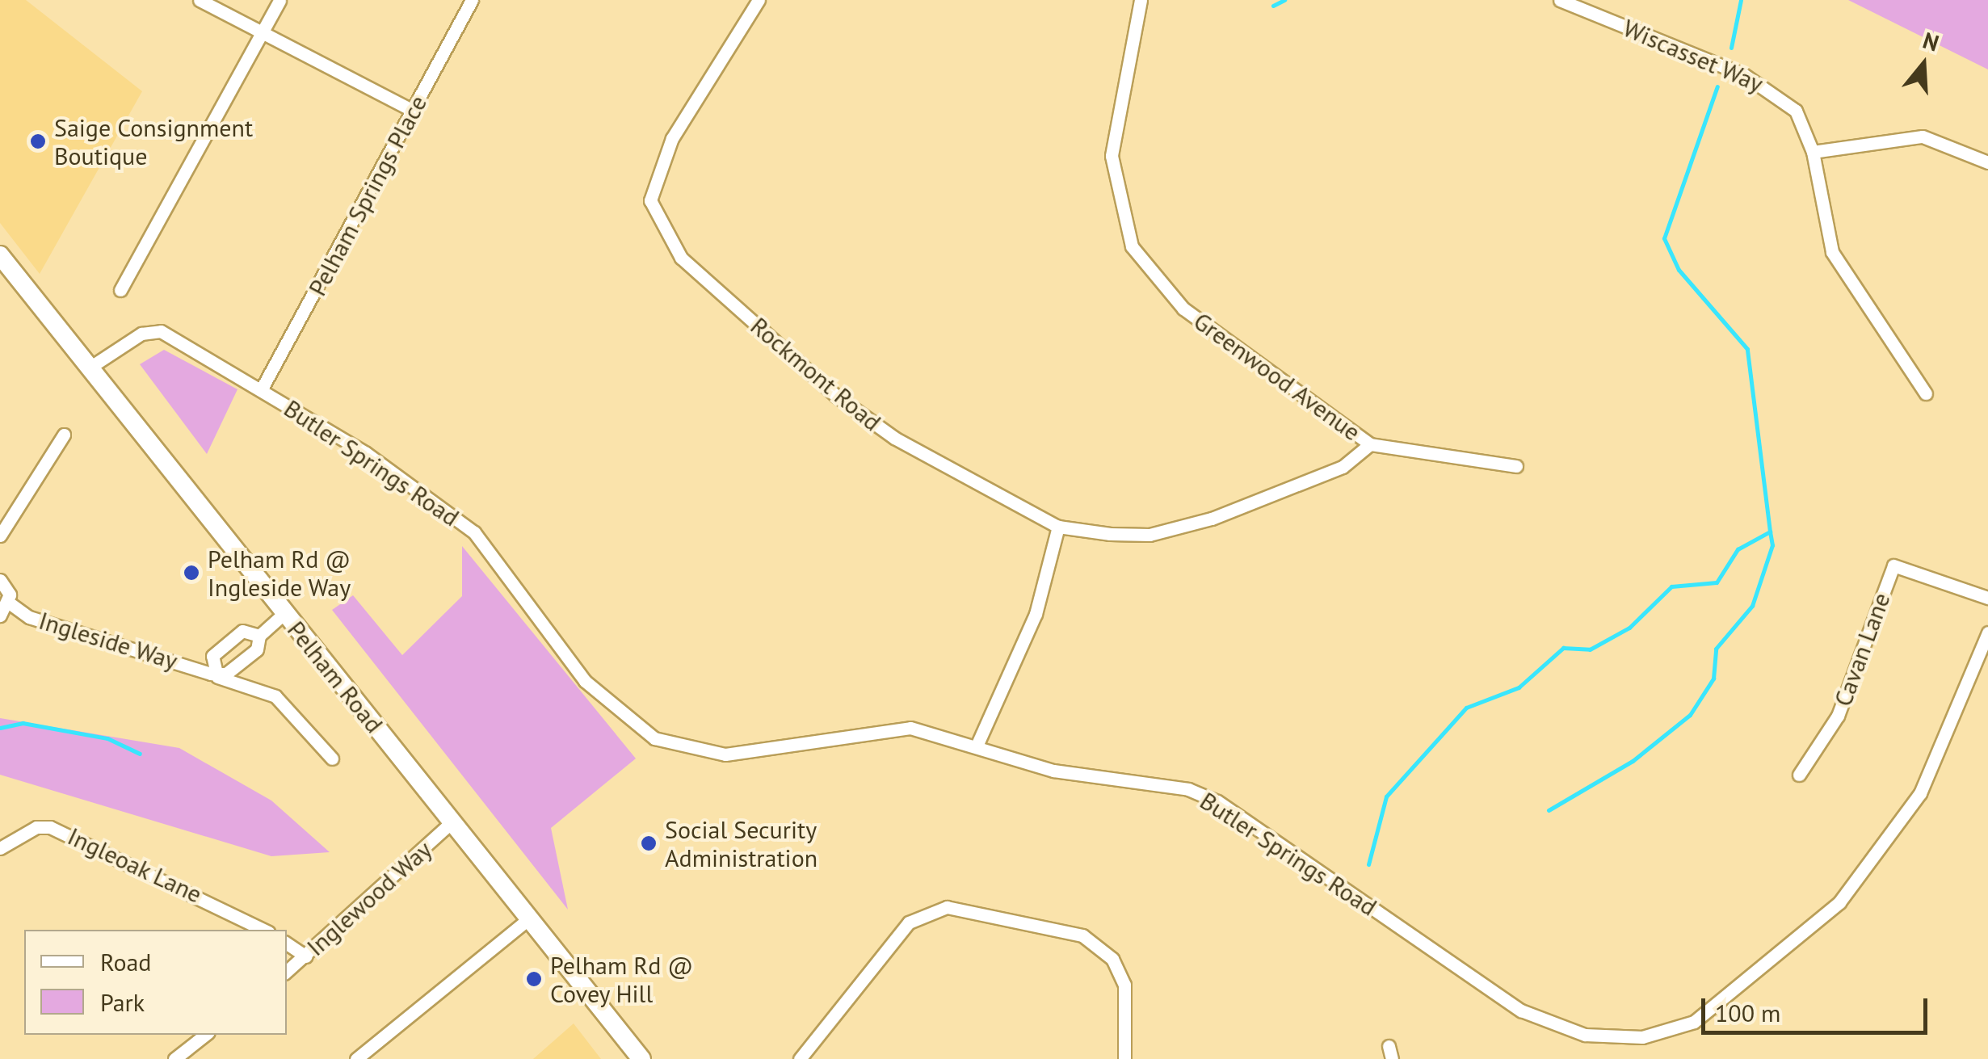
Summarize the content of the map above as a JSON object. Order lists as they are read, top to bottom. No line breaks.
{"streets":{"main road":["Pelham Road"],"street":["Wiscasset Way","Pelham Springs Place","Rockmont Road","Greenwood Avenue","Butler Springs Road","Ingleside Way","Cavan Lane","Ingleoak Lane","Inglewood Way"]},"crossings":[["Pelham Springs Place","Butler Springs Road"],["Rockmont Road","Greenwood Avenue"],["Butler Springs Road","Pelham Road"],["Pelham Road","Inglewood Way"]],"places":["Saige Consignment Boutique","Pelham Rd @ Ingleside Way","Social Security Administration","Pelham Rd @ Covey Hill"],"legend":["Road","Park"],"scale_bar":"100 m","north":"top"}
